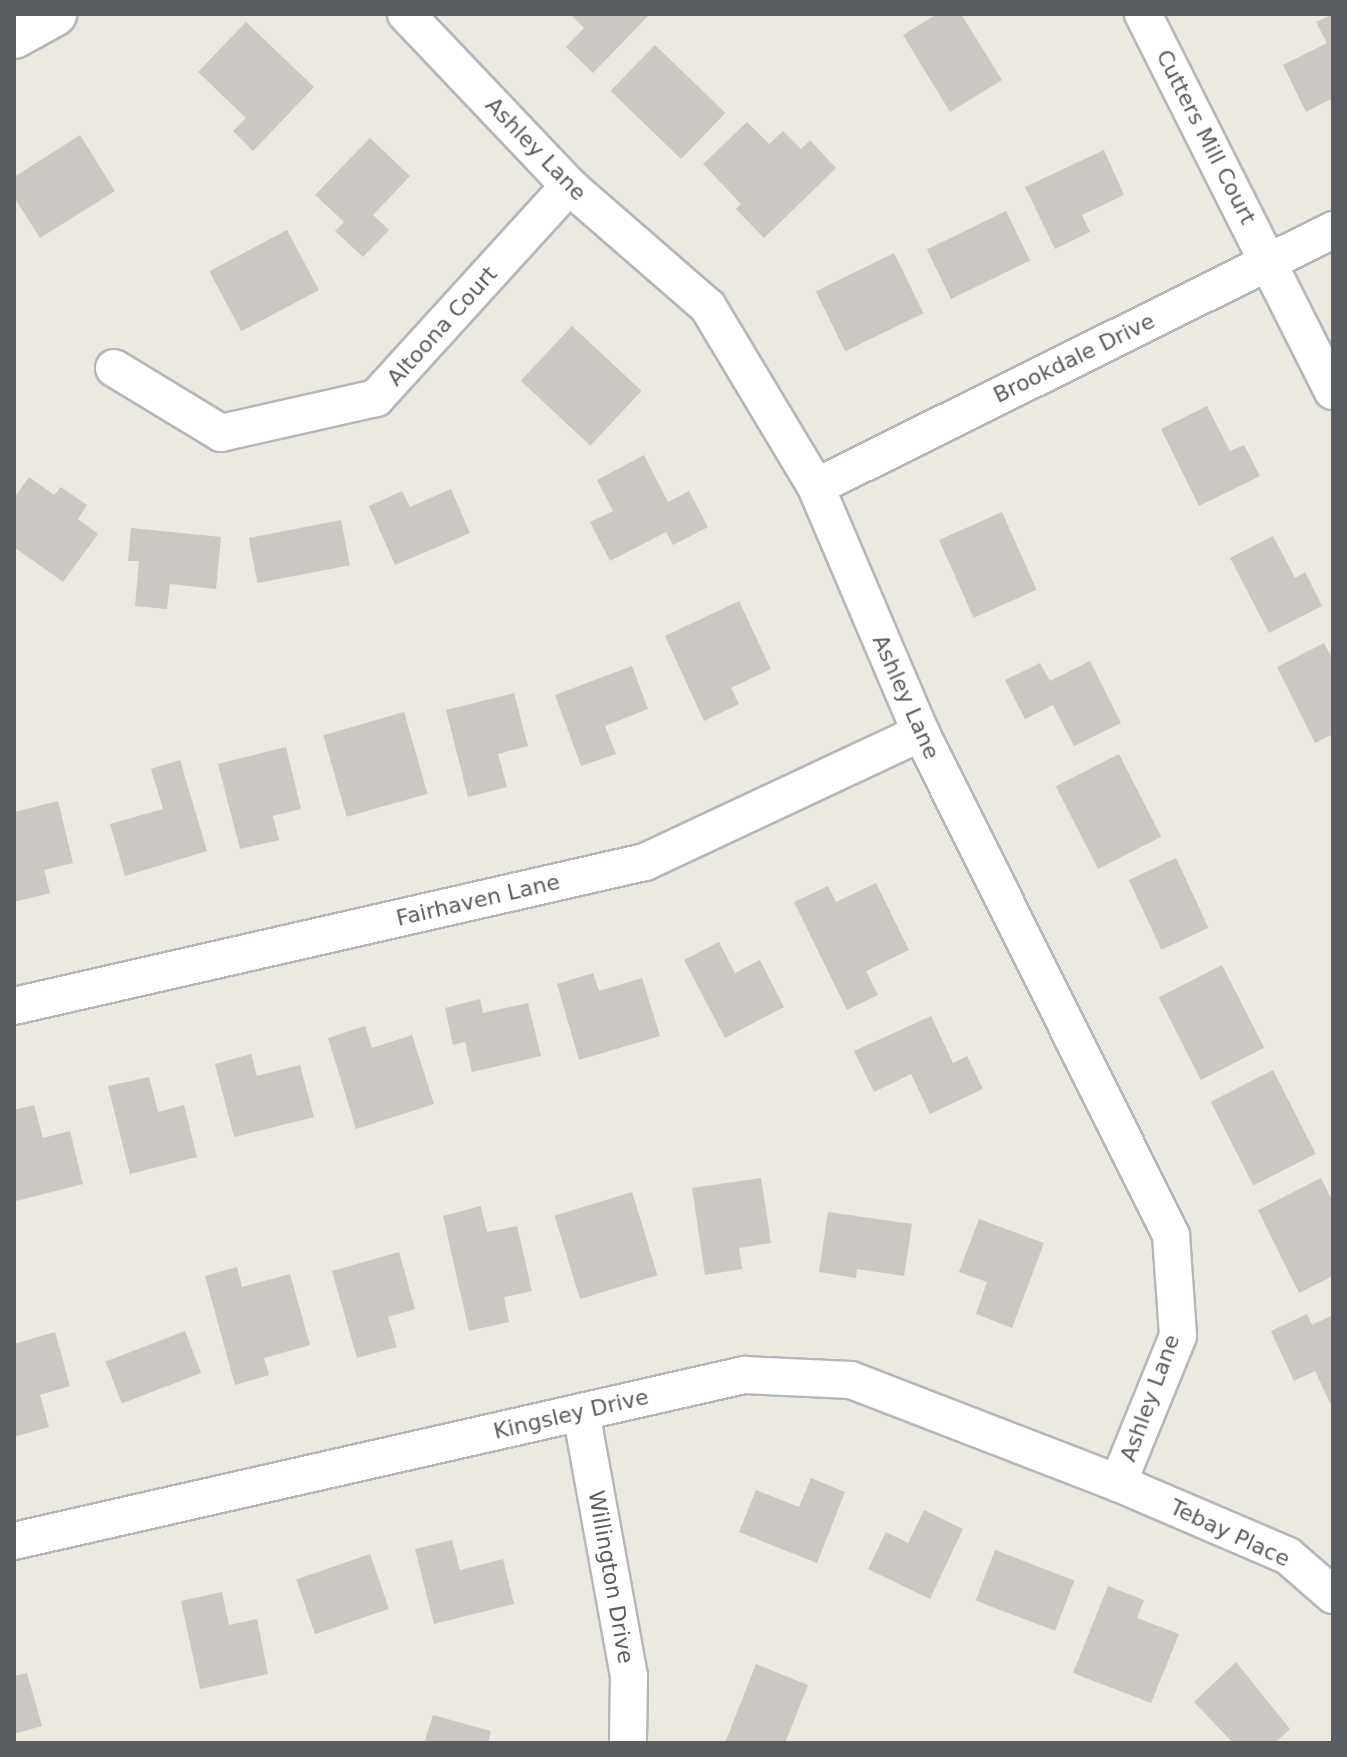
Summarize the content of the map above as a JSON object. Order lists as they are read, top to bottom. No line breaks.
{"streets":{"street":["Cutters Mill Court","Ashley Lane","Altoona Court","Brookdale Drive","Fairhaven Lane","Kingsley Drive","Tebay Place","Willington Drive"]},"crossings":[["Cutters Mill Court","Brookdale Drive"],["Ashley Lane","Altoona Court"],["Ashley Lane","Brookdale Drive"],["Ashley Lane","Fairhaven Lane"],["Ashley Lane","Kingsley Drive"],["Ashley Lane","Tebay Place"],["Kingsley Drive","Tebay Place"],["Kingsley Drive","Willington Drive"]]}
